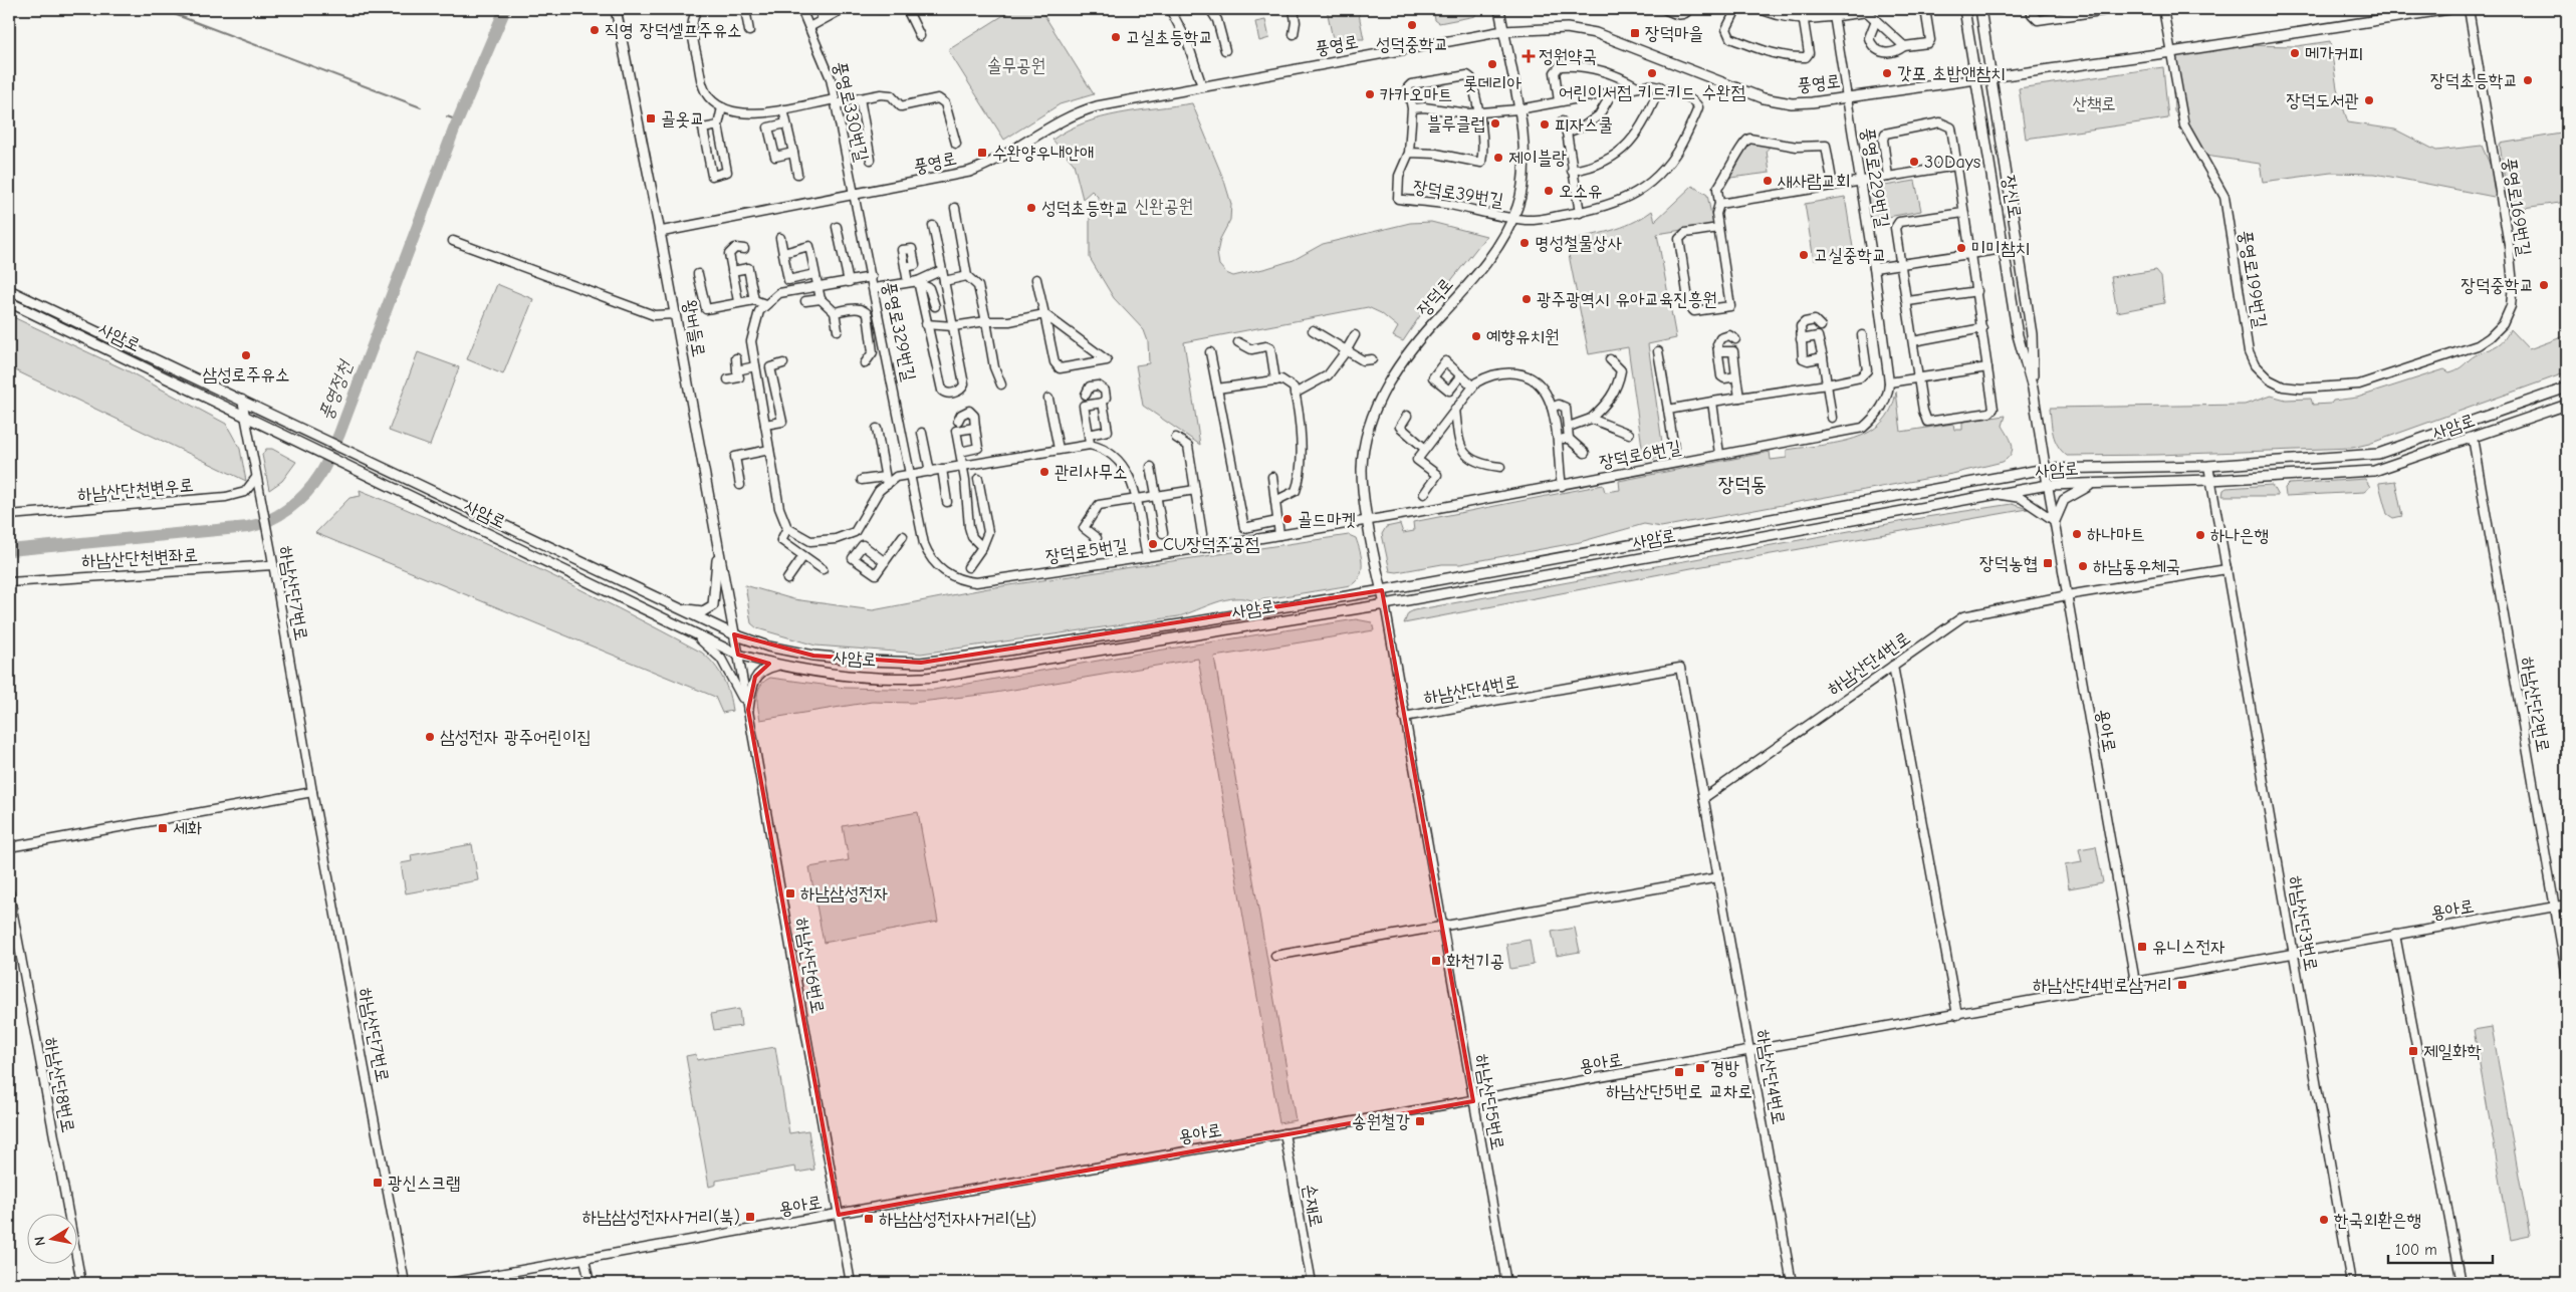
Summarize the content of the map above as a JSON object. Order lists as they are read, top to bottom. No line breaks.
{"streets":{"main road":["풍영로","장신로","장덕로","왕버들로","사암로"],"street":["풍영로330번길","풍영로229번길","장덕로39번길","풍영로169번길","풍영로199번길","풍영로329번길","장덕로6번길","하남산단천변우로","장덕로5번길","하남산단천변좌로","하남산단7번로","하남산단4번로","하남산단2번로","용아로","하남산단3번로","하남산단6번로","하남산단8번로","하남산단5번로","손재로"]},"crossings":[["풍영로","풍영로330번길"],["풍영로","풍영로229번길"],["풍영로","장신로"],["풍영로","풍영로199번길"],["풍영로","장덕로"],["풍영로","왕버들로"],["풍영로","풍영로329번길"],["풍영로330번길","풍영로329번길"],["풍영로229번길","장덕로6번길"],["장덕로39번길","장덕로"],["장신로","사암로"],["장신로","용아로"],["풍영로169번길","풍영로199번길"],["장덕로","사암로"],["장덕로","장덕로6번길"],["장덕로","장덕로5번길"],["장덕로","하남산단5번로"],["왕버들로","사암로"],["왕버들로","하남산단6번로"],["풍영로329번길","장덕로5번길"],["사암로","하남산단7번로"],["사암로","하남산단2번로"],["사암로","용아로"],["사암로","하남산단3번로"],["사암로","하남산단6번로"],["사암로","하남산단5번로"],["장덕로6번길","장덕로5번길"],["하남산단천변우로","하남산단7번로"],["하남산단천변좌로","하남산단7번로"],["하남산단4번로","용아로"],["하남산단4번로","하남산단5번로"],["하남산단2번로","용아로"],["용아로","하남산단3번로"],["용아로","하남산단6번로"],["용아로","하남산단5번로"],["용아로","손재로"]],"districts":["장덕동"],"water":["풍영정천"],"parks":["솔무공원","산책로","신완공원"],"places":{"other":["성덕중학교","직영 장덕셀프주유소","고실초등학교","메가커피","롯데리아","어린이서점 키드키드 수완점","갓포 초밥앤참치","장덕초등학교","카카오마트","장덕도서관","블루클럽","피자스쿨","제이블랑","30Days","새사람교회","오소유","성덕초등학교","명성철물상사","미미참치","고실중학교","장덕중학교","광주광역시 유아교육진흥원","예향유치원","삼성로주유소","관리사무소","골드마켓","하나마트","하나은행","CU장덕주공점","하남동우체국","삼성전자 광주어린이집","한국외환은행"],"transit":["장덕마을","골옷교","수완양우내안애","장덕농협","세화","하남삼성전자","유니스전자","화천기공","하남산단4번로삼거리","제일화학","경방","하남산단5번로 교차로","송원철강","광신스크랩","하남삼성전자사거리(북)","하남삼성전자사거리(남)"],"health":["정원약국"]},"scale_bar":"100 m","north":"left"}
